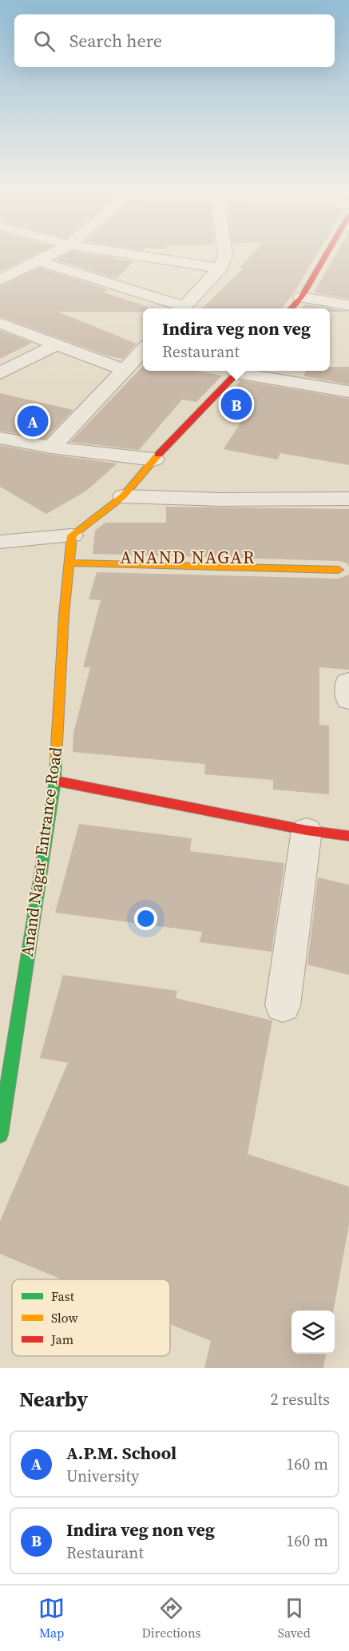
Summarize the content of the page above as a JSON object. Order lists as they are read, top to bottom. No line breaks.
{"streets":{"street":["Anand Nagar Entrance Road"]},"districts":["ANAND NAGAR"],"legend":["Fast","Slow","Jam"],"page":{"search":"Search here","popup":["Indira veg non veg","Restaurant"],"pins":["B","A"],"heading":["Nearby","2 results"],"list":[{"mark":"A","name":"A.P.M. School","note":"University","value":"160 m"},{"mark":"B","name":"Indira veg non veg","note":"Restaurant","value":"160 m"}],"nav":["Map","Directions","Saved"]}}
